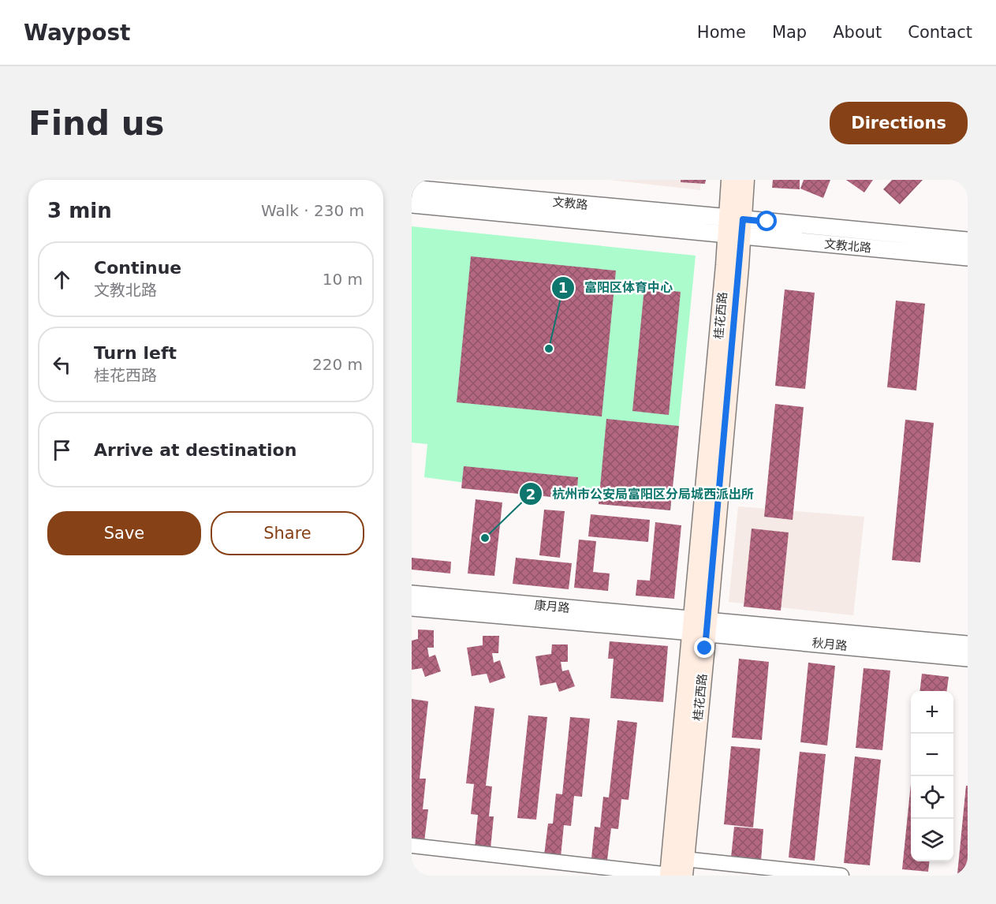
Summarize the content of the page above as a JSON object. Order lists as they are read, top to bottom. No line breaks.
{"streets":{"main road":["桂花西路"],"street":["文教路","文教北路","康月路","秋月路"]},"crossings":[["文教路","文教北路"],["文教路","桂花西路"],["文教北路","桂花西路"],["桂花西路","康月路"],["桂花西路","秋月路"],["康月路","秋月路"]],"places":["富阳区体育中心","杭州市公安局富阳区分局城西派出所"],"page":{"header":"Waypost","nav":["Home","Map","About","Contact"],"buttons":["Directions",["Save","Share"]],"title":"Find us","heading":["3 min","Walk · 230 m"],"list":[["Continue","文教北路","10 m"],["Turn left","桂花西路","220 m"],"Arrive at destination"],"map_buttons":["+","−"]}}
